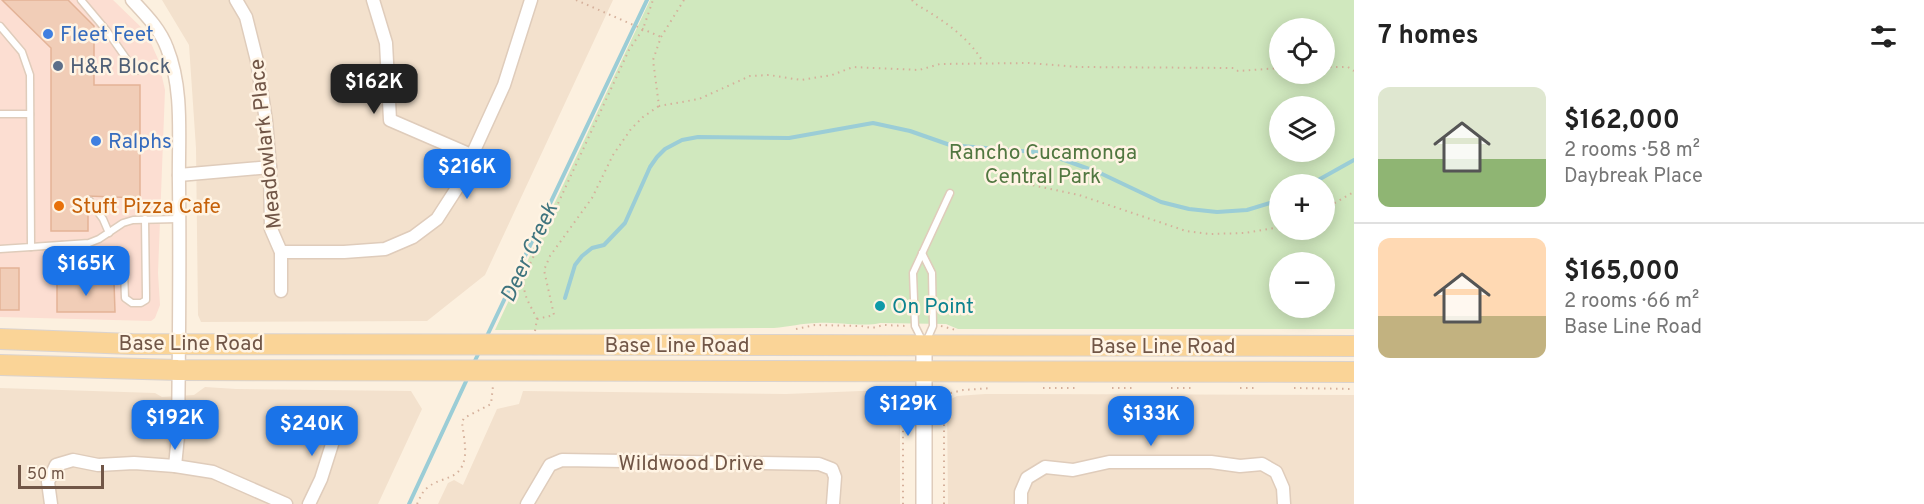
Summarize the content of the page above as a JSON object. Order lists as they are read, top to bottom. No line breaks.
{"streets":{"main road":["Base Line Road"],"street":["Meadowlark Place","Wildwood Drive"]},"water":["Deer Creek"],"parks":["Rancho Cucamonga Central Park"],"places":["Fleet Feet","H&R Block","Ralphs","Stuft Pizza Cafe","On Point"],"scale_bar":"50 m","page":{"heading":"7 homes","map_buttons":["+","−"],"price":["$162K","$216K","$165K","$129K","$133K","$192K","$240K"],"list":[{"name":"$162,000","note":"2 rooms · 58 m² · Daybreak Place"},{"name":"$165,000","note":"2 rooms · 66 m² · Base Line Road"}],"scale":"50 m"}}
